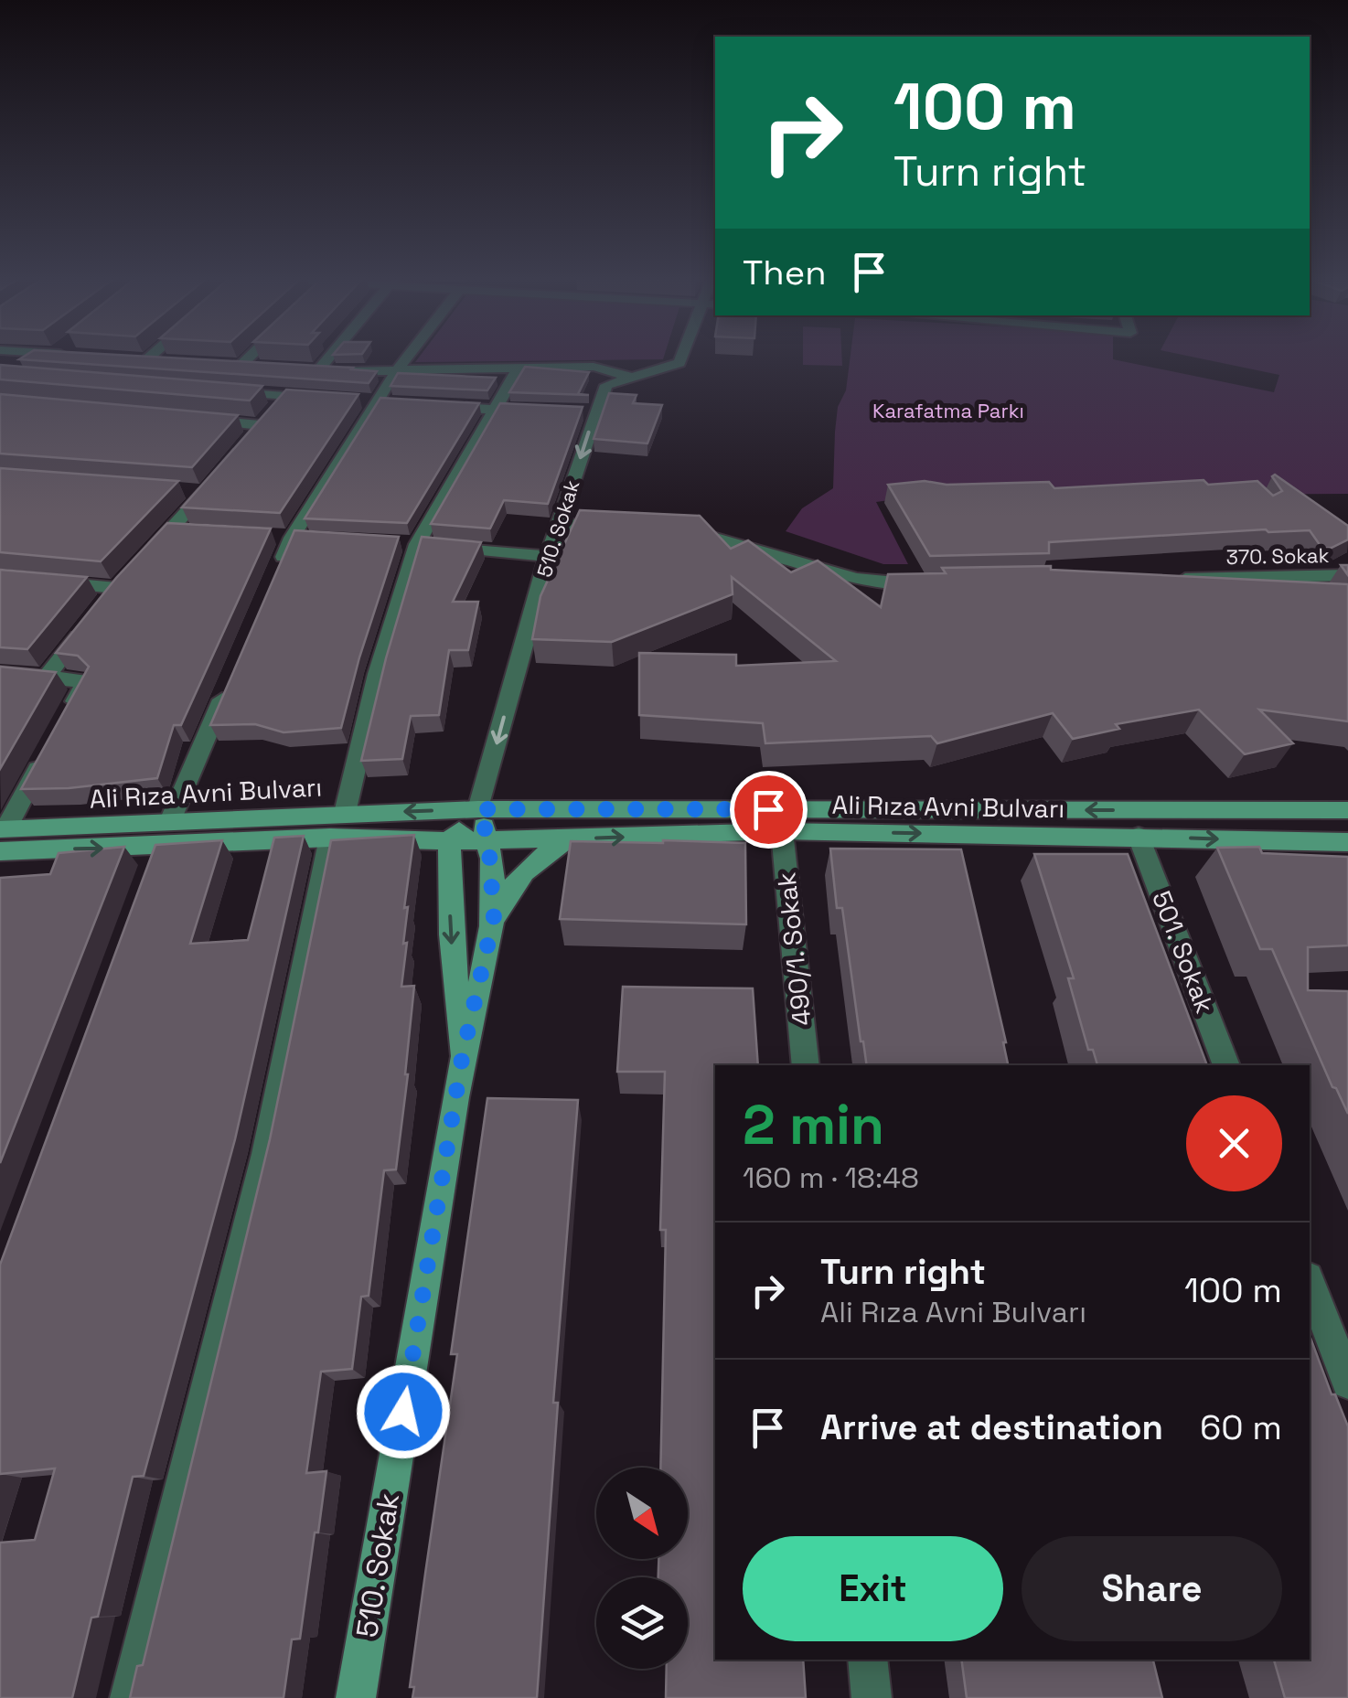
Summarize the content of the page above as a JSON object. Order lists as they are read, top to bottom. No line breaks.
{"streets":{"main road":["510. Sokak","Ali Rıza Avni Bulvarı"],"street":["370. Sokak","490/1. Sokak","501. Sokak"]},"crossings":[["510. Sokak","Ali Rıza Avni Bulvarı"],["Ali Rıza Avni Bulvarı","490/1. Sokak"],["Ali Rıza Avni Bulvarı","501. Sokak"]],"parks":["Karafatma Parkı"],"north":"bottom right","page":{"turn":["100 m","Turn right"],"then":"Then","heading":["2 min","160 m · 18:48"],"list":[{"name":"Turn right","note":"Ali Rıza Avni Bulvarı","value":"100 m"},{"name":"Arrive at destination","value":"60 m"}],"buttons":["Exit","Share"]}}
